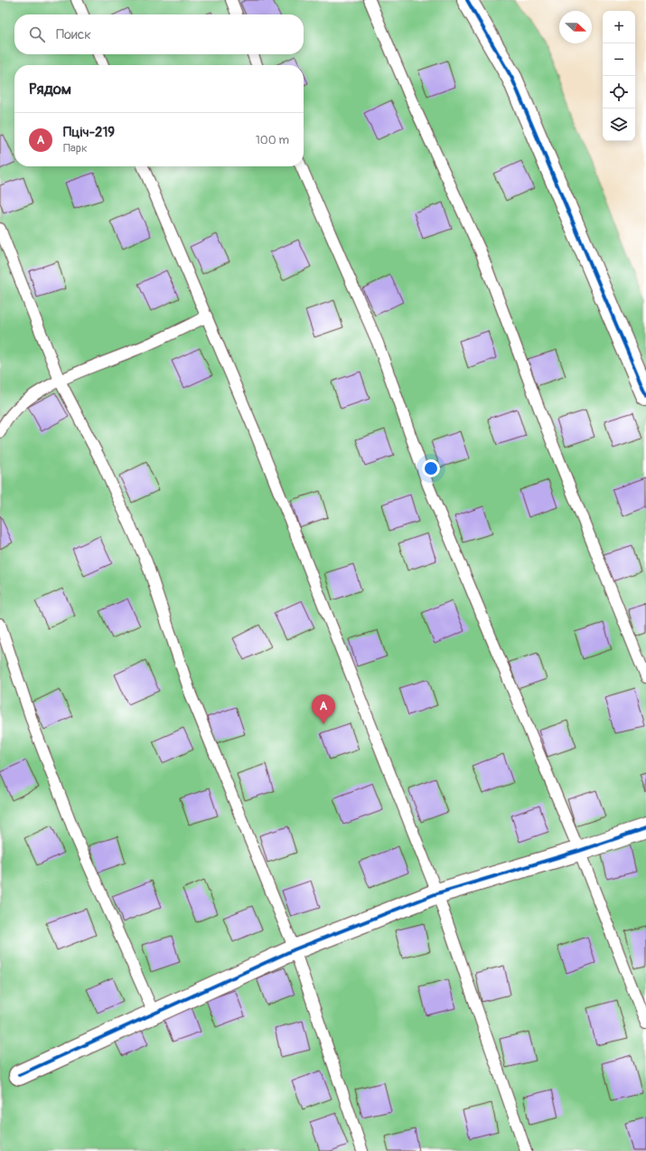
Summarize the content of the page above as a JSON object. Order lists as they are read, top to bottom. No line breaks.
{"north":"right","page":{"map_buttons":["+","−"],"search":"Поиск","heading":"Рядом","list":[{"mark":"A","name":"Пціч-219","note":"Парк","value":"100 m"}],"pins":"A"}}
